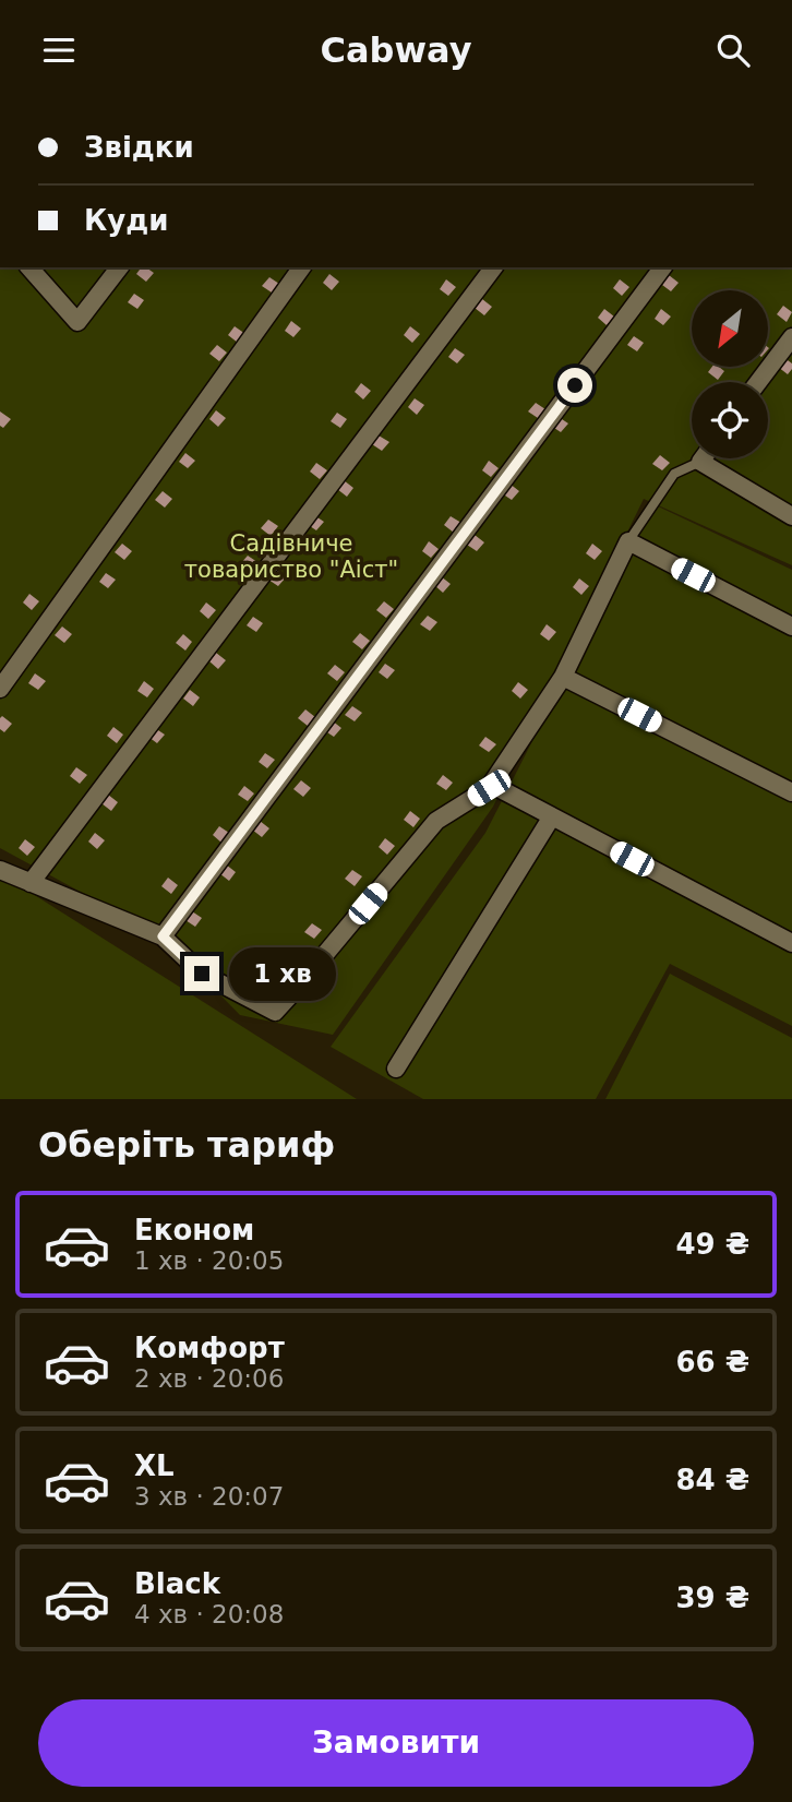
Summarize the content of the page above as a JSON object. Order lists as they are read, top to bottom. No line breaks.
{"parks":["Садівниче товариство \"Аіст\""],"north":"bottom left","page":{"header":"Cabway","banner":["Звідки","Куди"],"bubble":"1 хв","heading":"Оберіть тариф","list":[{"name":"Економ","note":"1 хв · 20:05","value":"49 ₴"},{"name":"Комфорт","note":"2 хв · 20:06","value":"66 ₴"},{"name":"XL","note":"3 хв · 20:07","value":"84 ₴"},{"name":"Black","note":"4 хв · 20:08","value":"39 ₴"}],"buttons":"Замовити"}}
